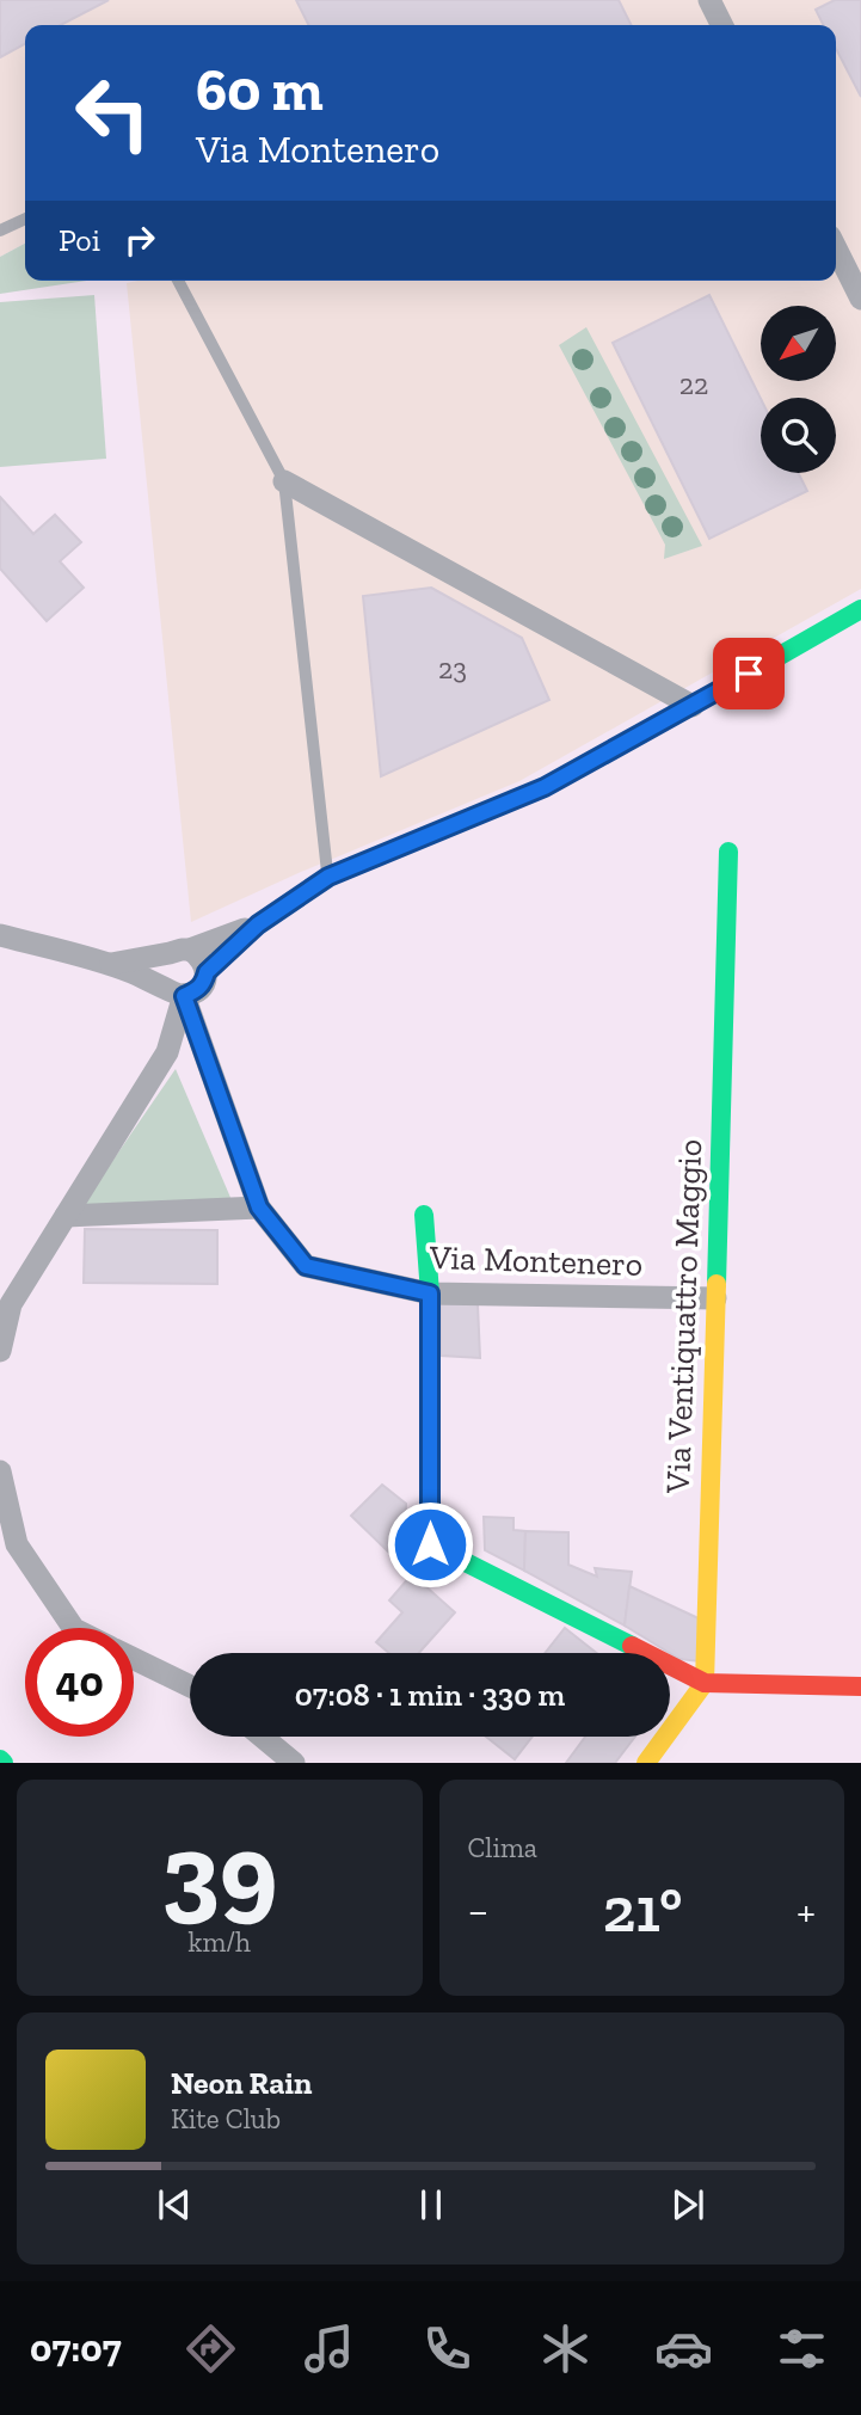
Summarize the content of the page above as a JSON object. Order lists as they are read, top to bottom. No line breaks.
{"streets":{"street":["Via Montenero","Via Ventiquattro Maggio"]},"crossings":[["Via Montenero","Via Ventiquattro Maggio"]],"house_numbers":["22","23"],"north":"bottom left","page":{"turn":["60 m","Via Montenero"],"then":"Poi","limit":"40","trip":"07:08 · 1 min · 330 m","tile":[["39","km/h"],"Clima"],"heat":["−","21°","+"],"song":["Neon Rain","Kite Club"],"tabs":"07:07"}}
